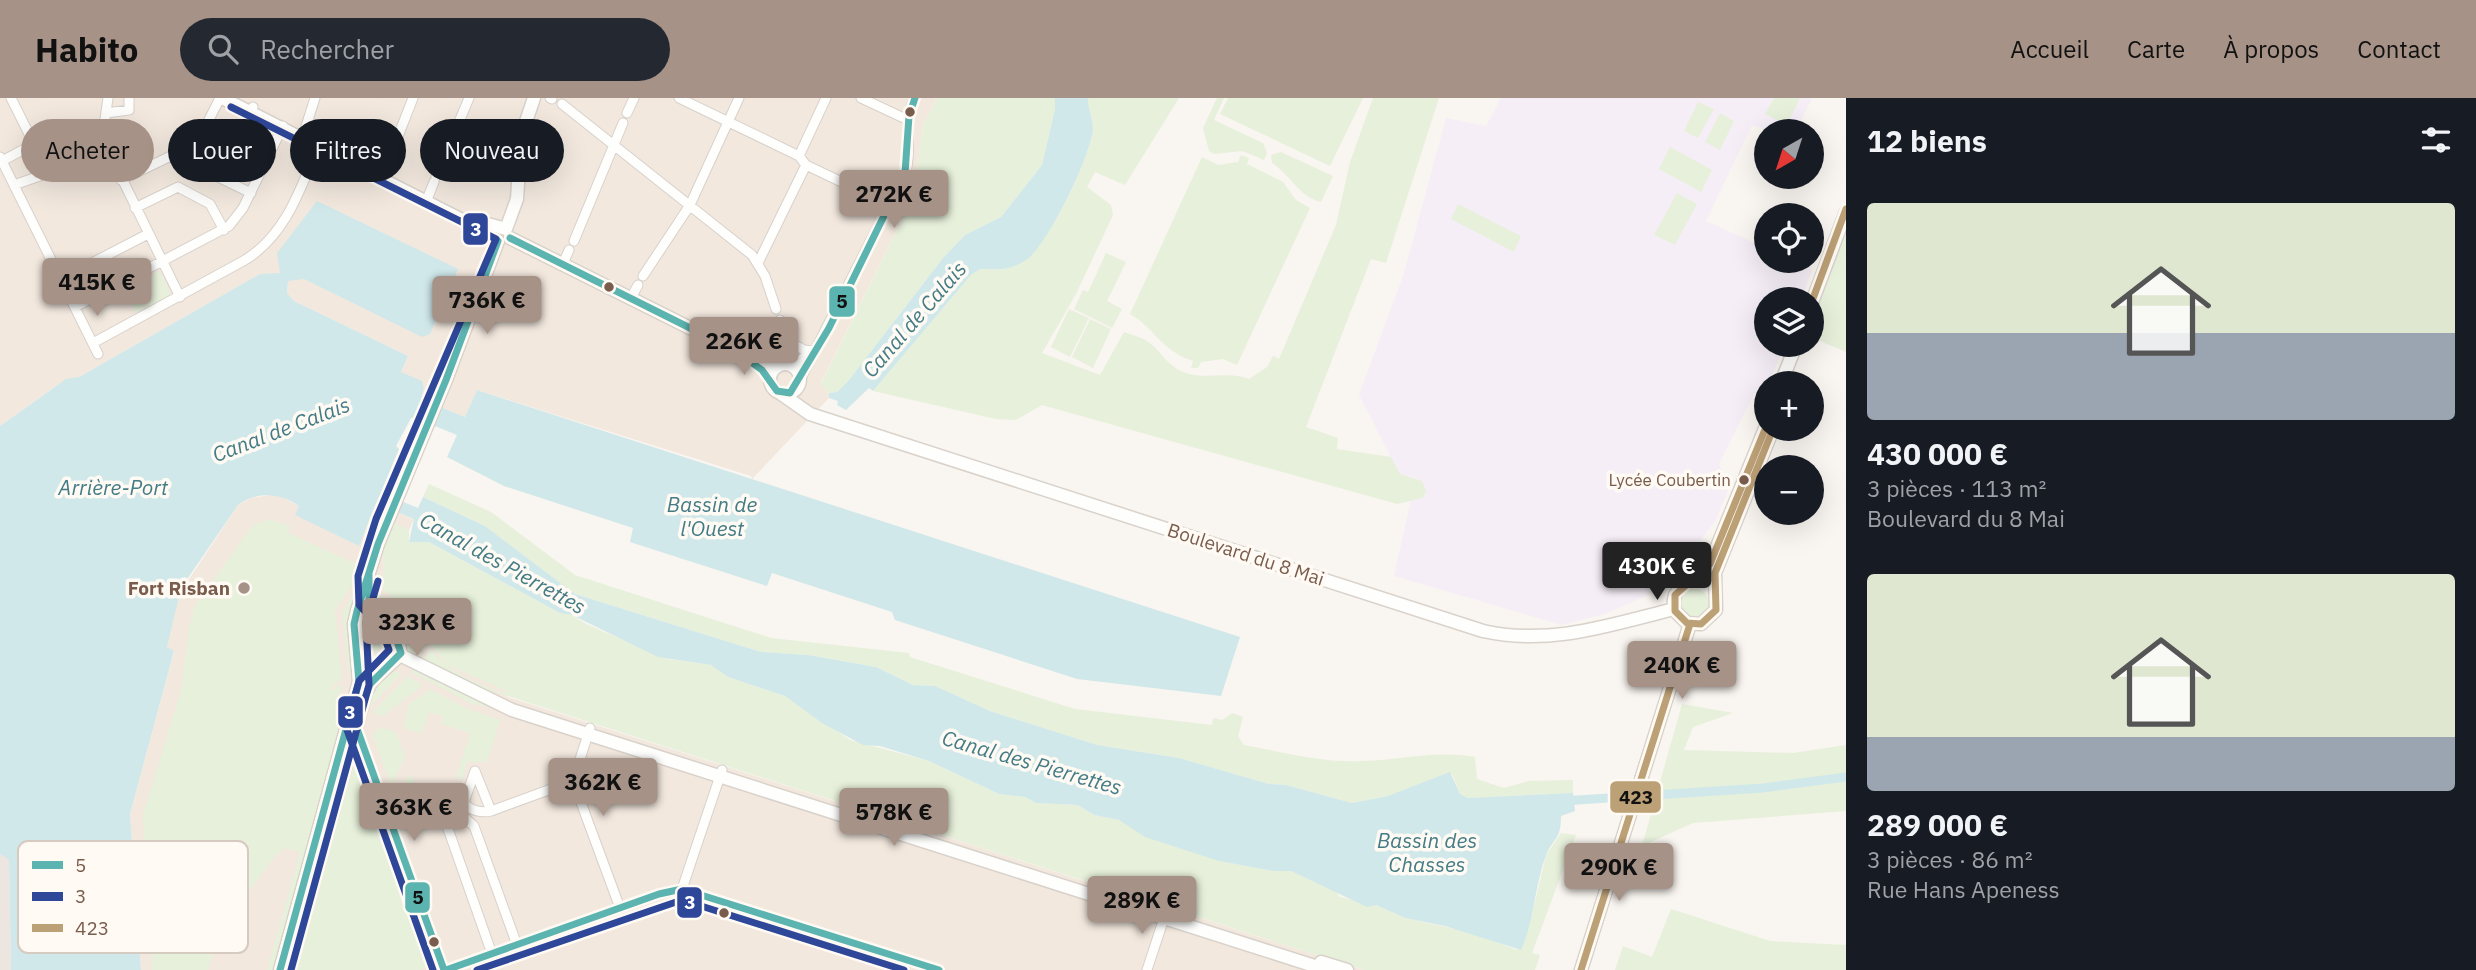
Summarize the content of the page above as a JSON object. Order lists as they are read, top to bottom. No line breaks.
{"streets":{"street":["Boulevard du 8 Mai"]},"water":["Canal de Calais","Arrière-Port","Bassin de l'Ouest","Canal des Pierrettes","Bassin des Chasses"],"places":["Lycée Coubertin","Fort Risban"],"lines":["transit line 5","transit line 3","transit line 423"],"legend":["5","3","423"],"north":"bottom left","page":{"header":"Habito","search":"Rechercher","nav":["Accueil","Carte","À propos","Contact"],"heading":"12 biens","map_buttons":["+","−"],"chip":["Acheter","Louer","Filtres","Nouveau"],"price":["272K €","415K €","736K €","226K €","430K €","323K €","240K €","362K €","363K €","578K €","290K €","289K €"],"list":[{"name":"430 000 €","note":"3 pièces · 113 m² · Boulevard du 8 Mai"},{"name":"289 000 €","note":"3 pièces · 86 m² · Rue Hans Apeness"}]}}
